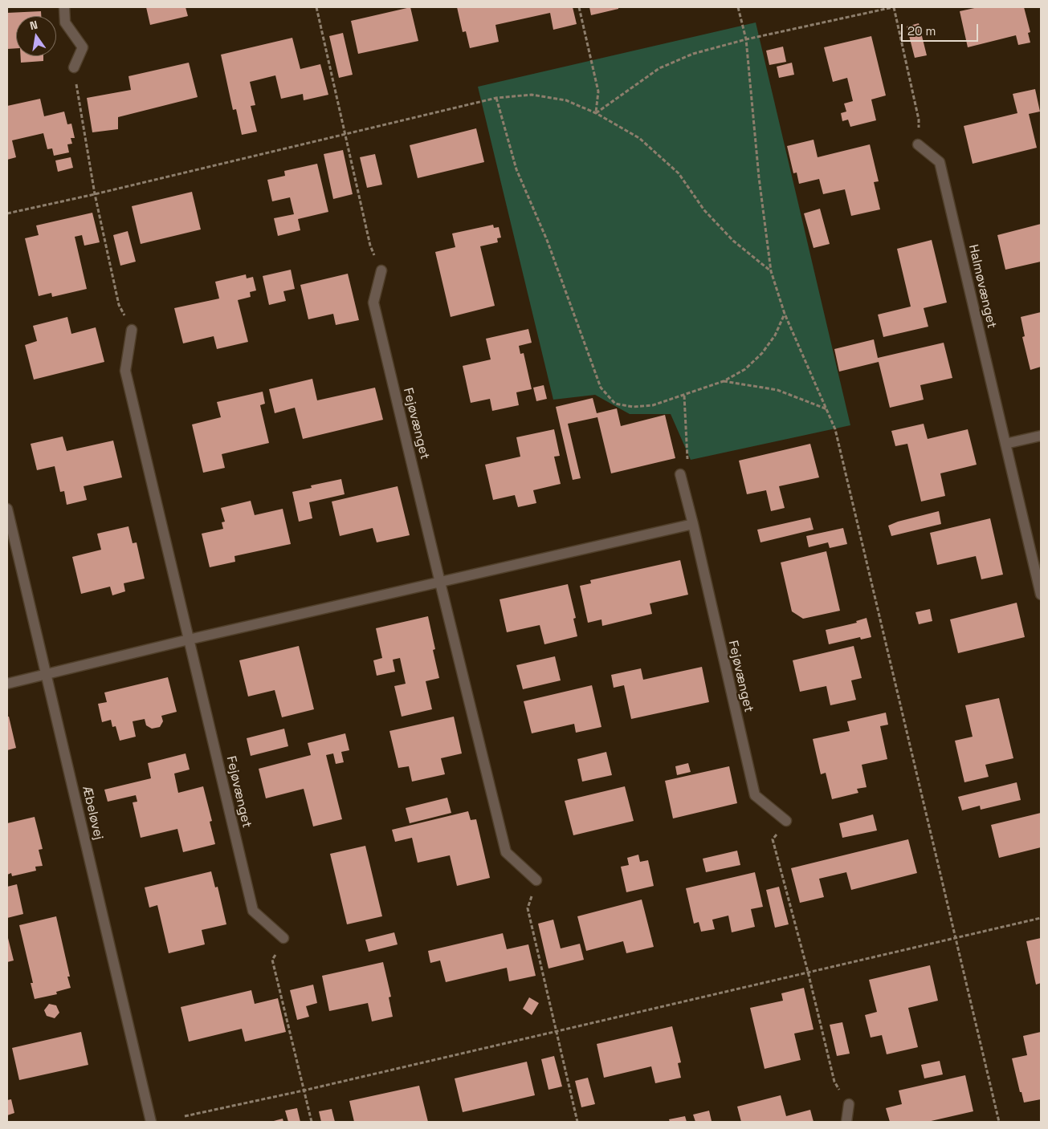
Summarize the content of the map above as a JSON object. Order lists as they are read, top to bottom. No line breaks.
{"streets":{"street":["Halmøvænget","Fejøvænget","Æbeløvej"]},"scale_bar":"20 m","north":"top"}
